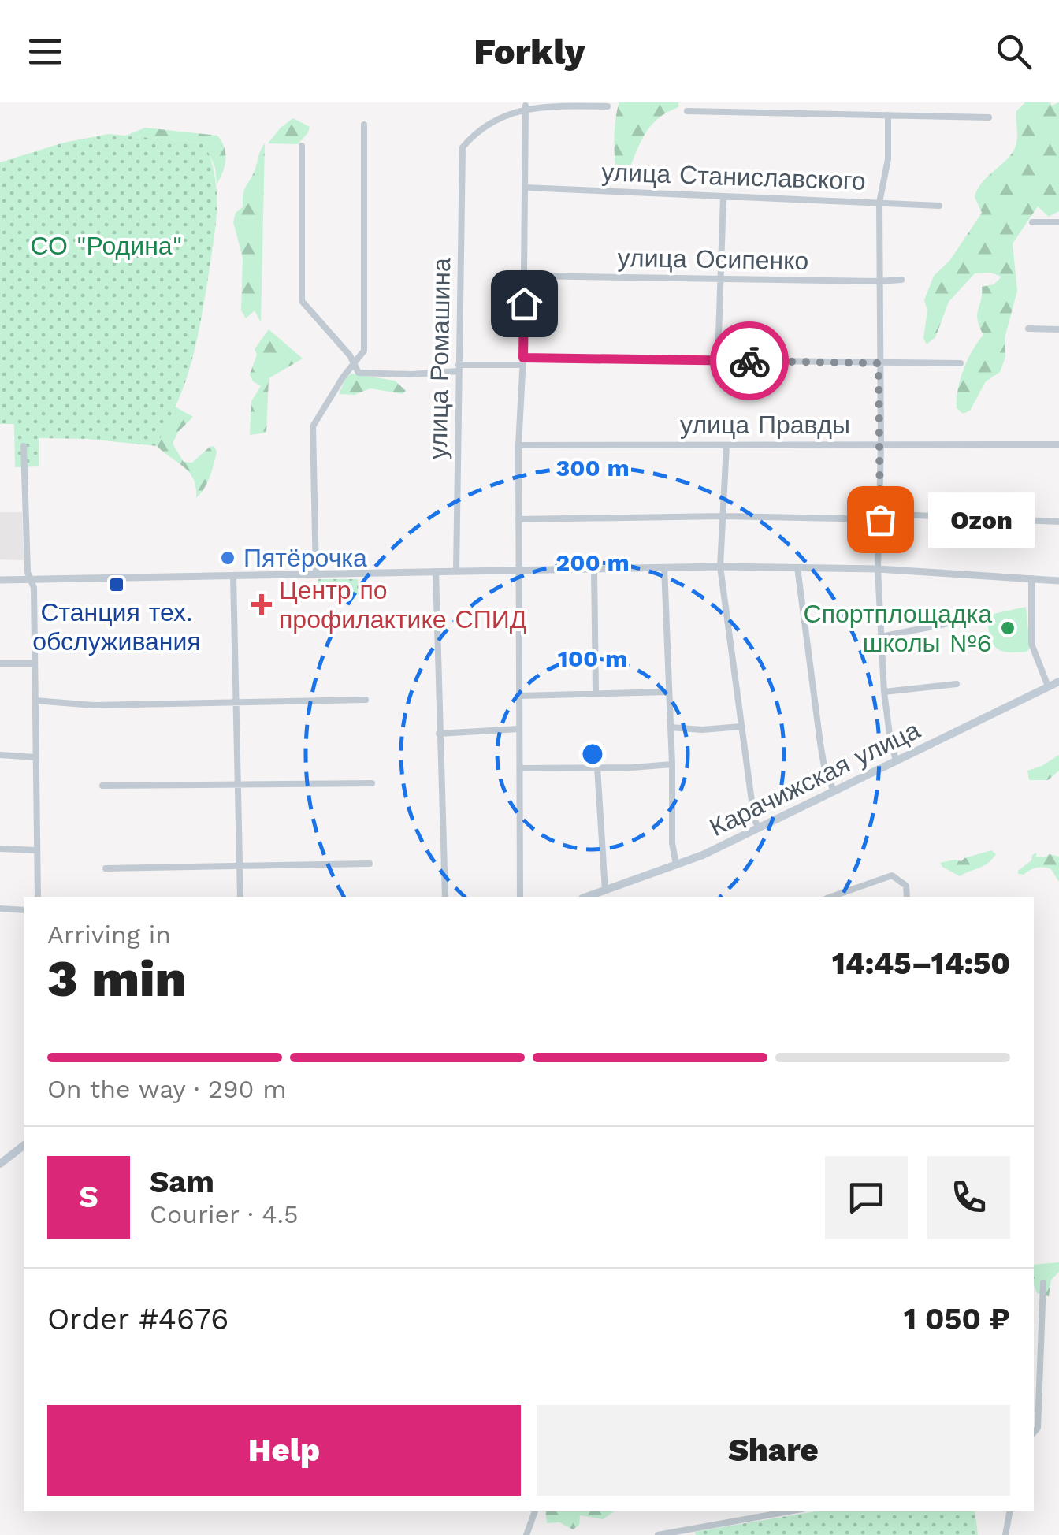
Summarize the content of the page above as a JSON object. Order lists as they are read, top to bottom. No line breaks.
{"streets":{"main road":["Карачижская улица"],"street":["улица Станиславского","улица Осипенко","улица Ромашина","улица Правды"]},"parks":["СО \"Родина\""],"places":{"other":["Ozon","Пятёрочка","Спортплощадка школы №6"],"transit":["Станция тех. обслуживания"],"health":["Центр по профилактике СПИД"]},"page":{"header":"Forkly","bubble":"Ozon","heading":["3 min","Arriving in","14:45–14:50"],"panel":["Sam","Courier · 4.5","Order #4676","1 050 ₽"],"bar":"On the way · 290 m","round":"S","buttons":["Help","Share"]},"rings":["300 m","200 m","100 m"]}
